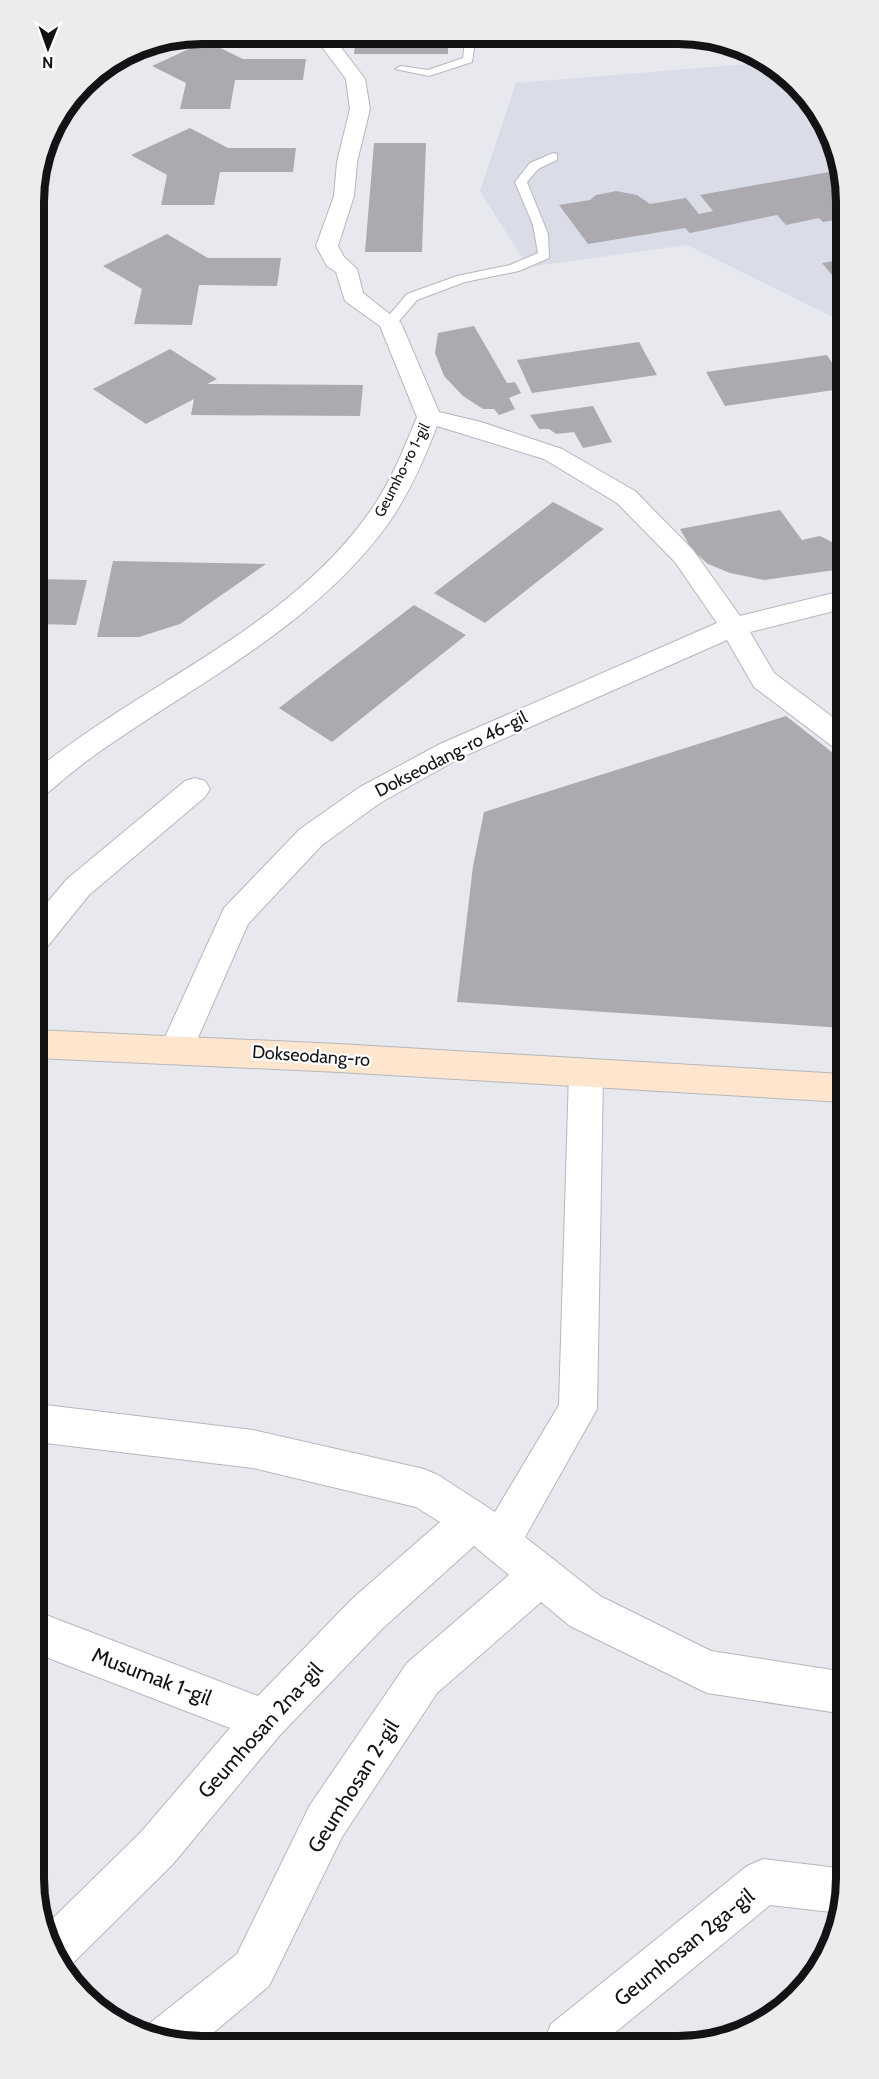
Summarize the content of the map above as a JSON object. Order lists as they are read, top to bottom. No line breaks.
{"streets":{"main road":["Dokseodang-ro"],"street":["Geumho-ro 1-gil","Dokseodang-ro 46-gil","Musumak 1-gil","Geumhosan 2na-gil","Geumhosan 2-gil","Geumhosan 2ga-gil"]},"crossings":[["Dokseodang-ro 46-gil","Dokseodang-ro"],["Musumak 1-gil","Geumhosan 2na-gil"]],"north":"bottom"}
